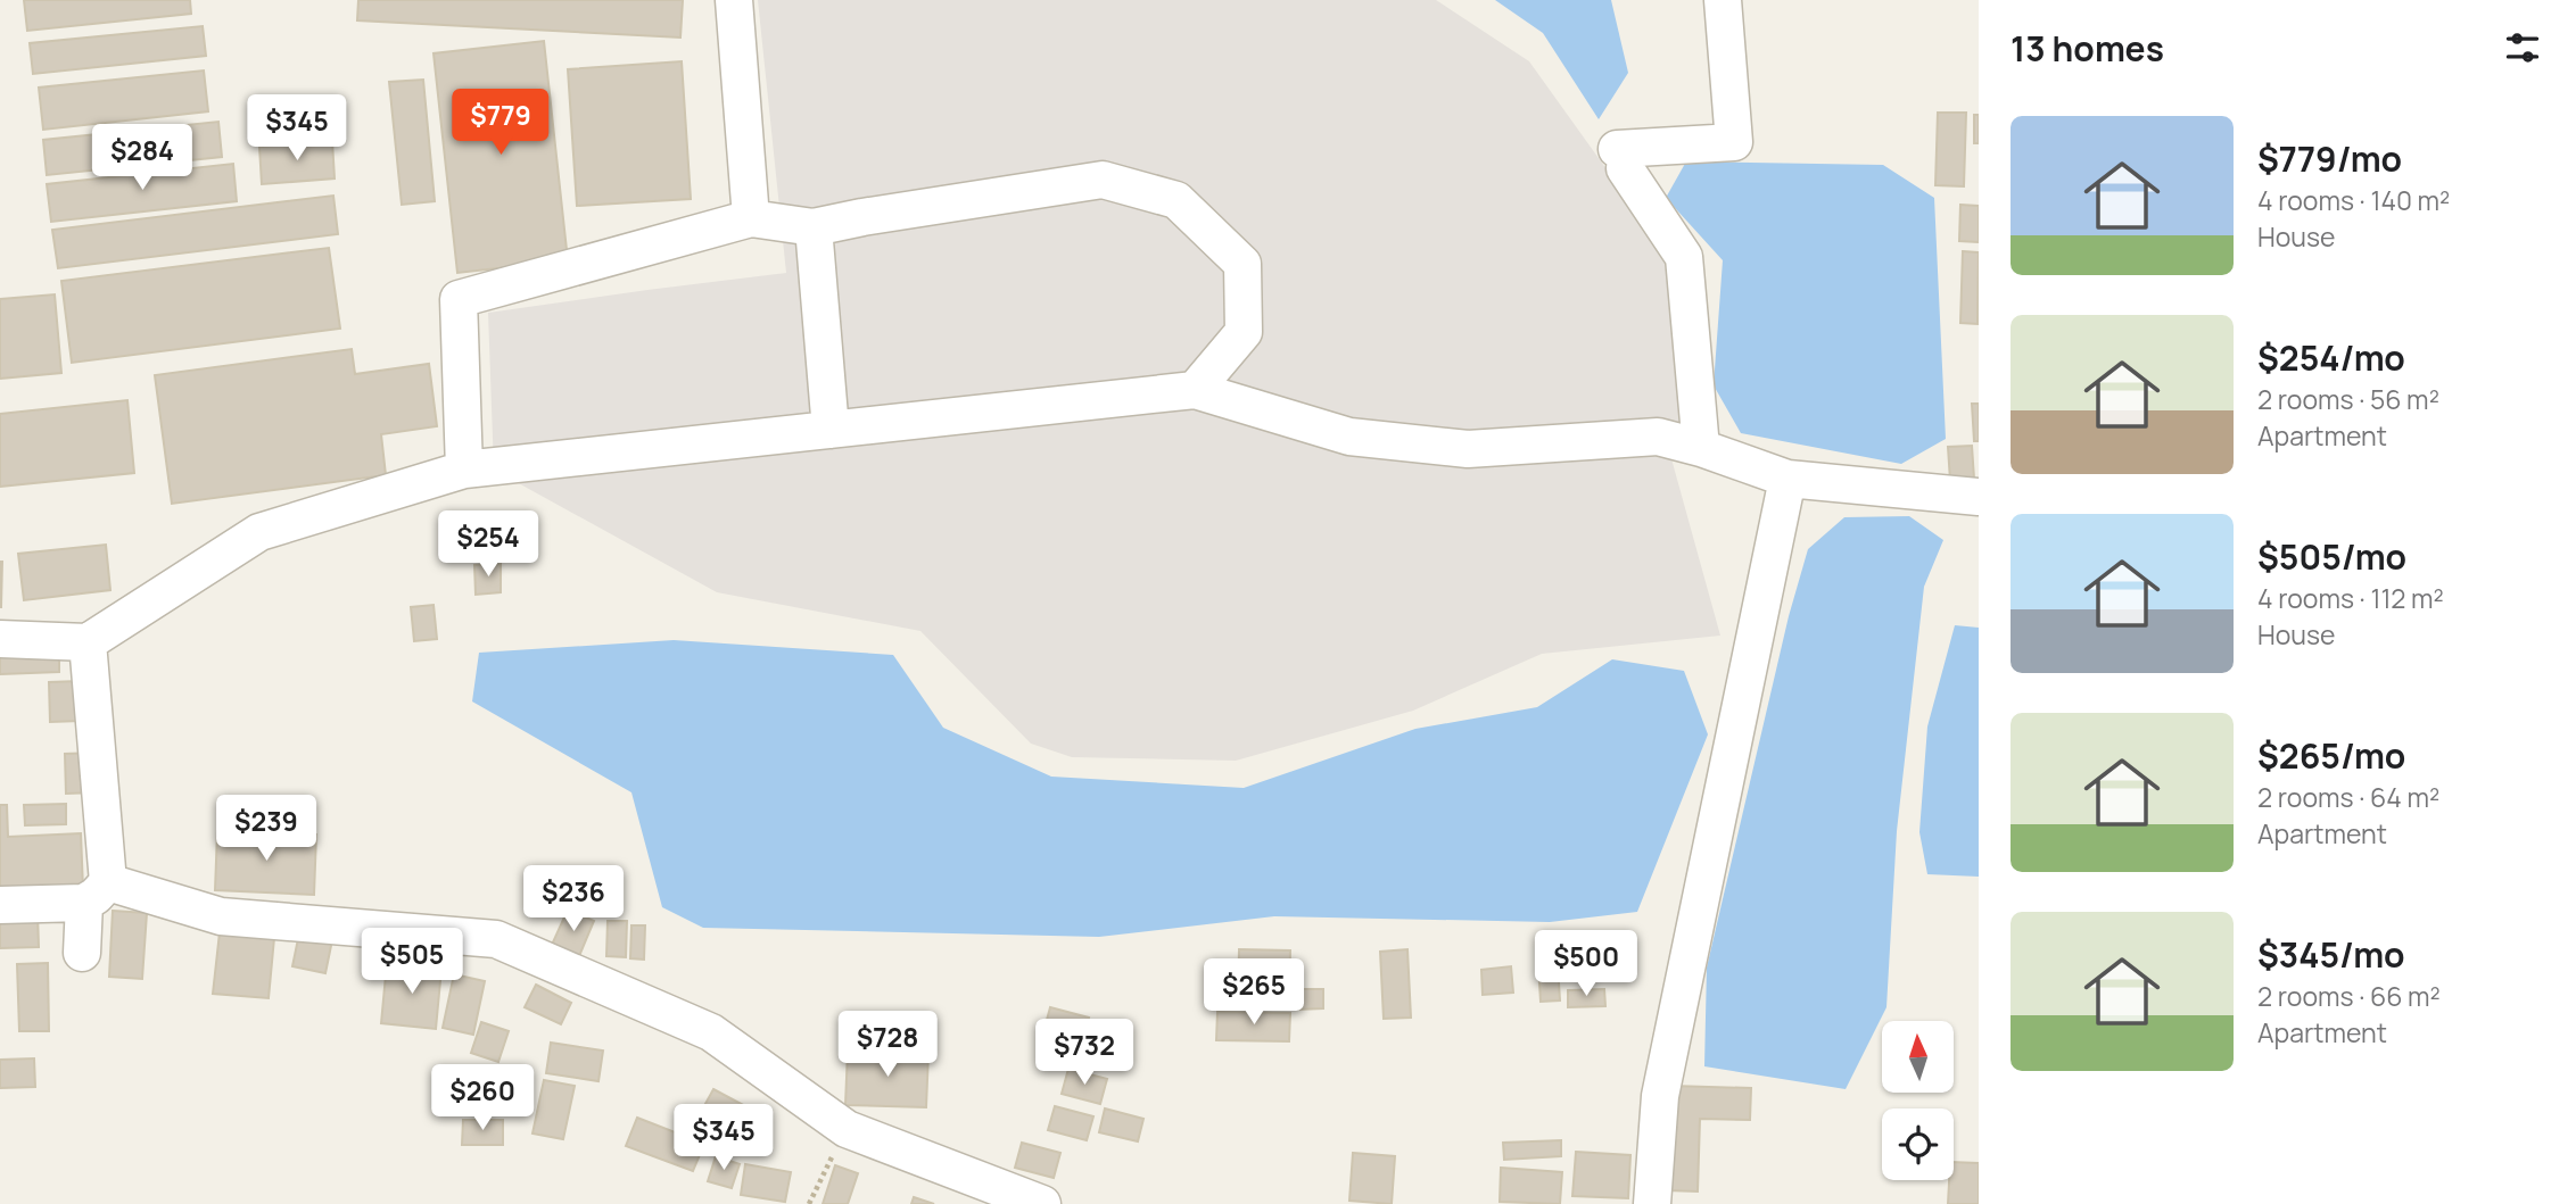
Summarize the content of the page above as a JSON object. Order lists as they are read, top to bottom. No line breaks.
{"north":"top","page":{"heading":"13 homes","price":["$779","$345","$284","$254","$239","$236","$505","$500","$265","$728","$732","$260","$345"],"list":[{"name":"$779/mo","note":"4 rooms · 140 m² · House"},{"name":"$254/mo","note":"2 rooms · 56 m² · Apartment"},{"name":"$505/mo","note":"4 rooms · 112 m² · House"},{"name":"$265/mo","note":"2 rooms · 64 m² · Apartment"},{"name":"$345/mo","note":"2 rooms · 66 m² · Apartment"}]}}
